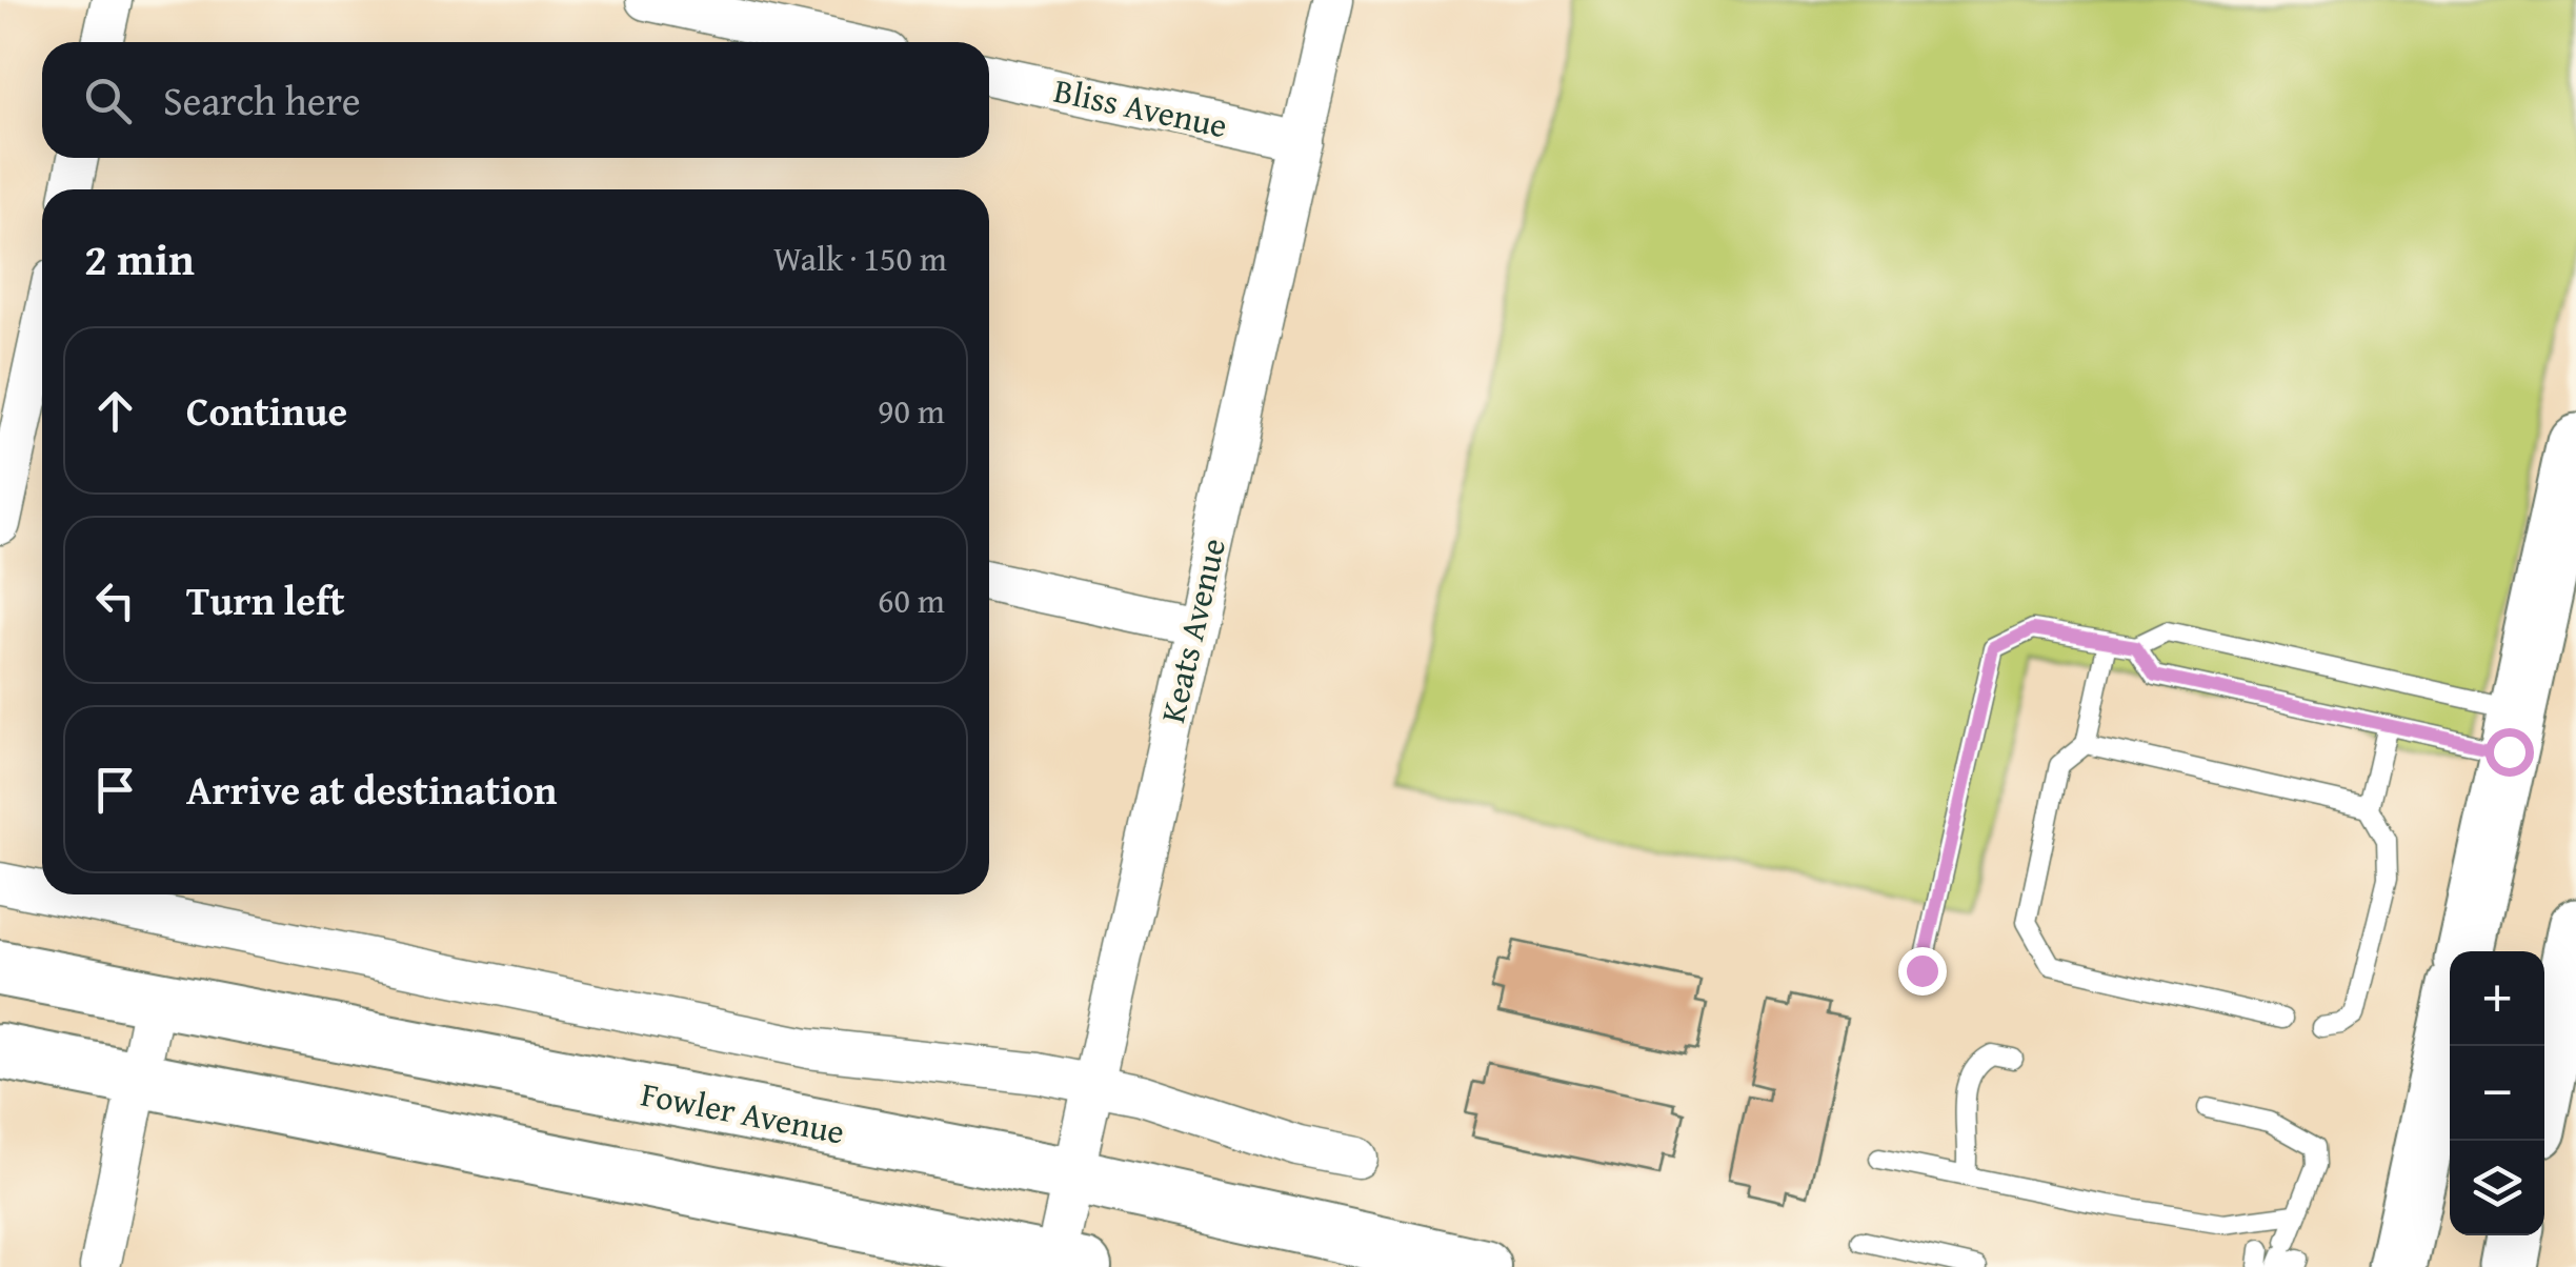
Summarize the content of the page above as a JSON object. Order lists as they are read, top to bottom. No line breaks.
{"streets":{"main road":["Fowler Avenue"],"street":["Bliss Avenue","Keats Avenue"]},"crossings":[["Bliss Avenue","Keats Avenue"],["Keats Avenue","Fowler Avenue"]],"page":{"search":"Search here","heading":["2 min","Walk · 150 m"],"list":[["Continue","90 m"],["Turn left","60 m"],"Arrive at destination"],"map_buttons":["+","−"]}}
